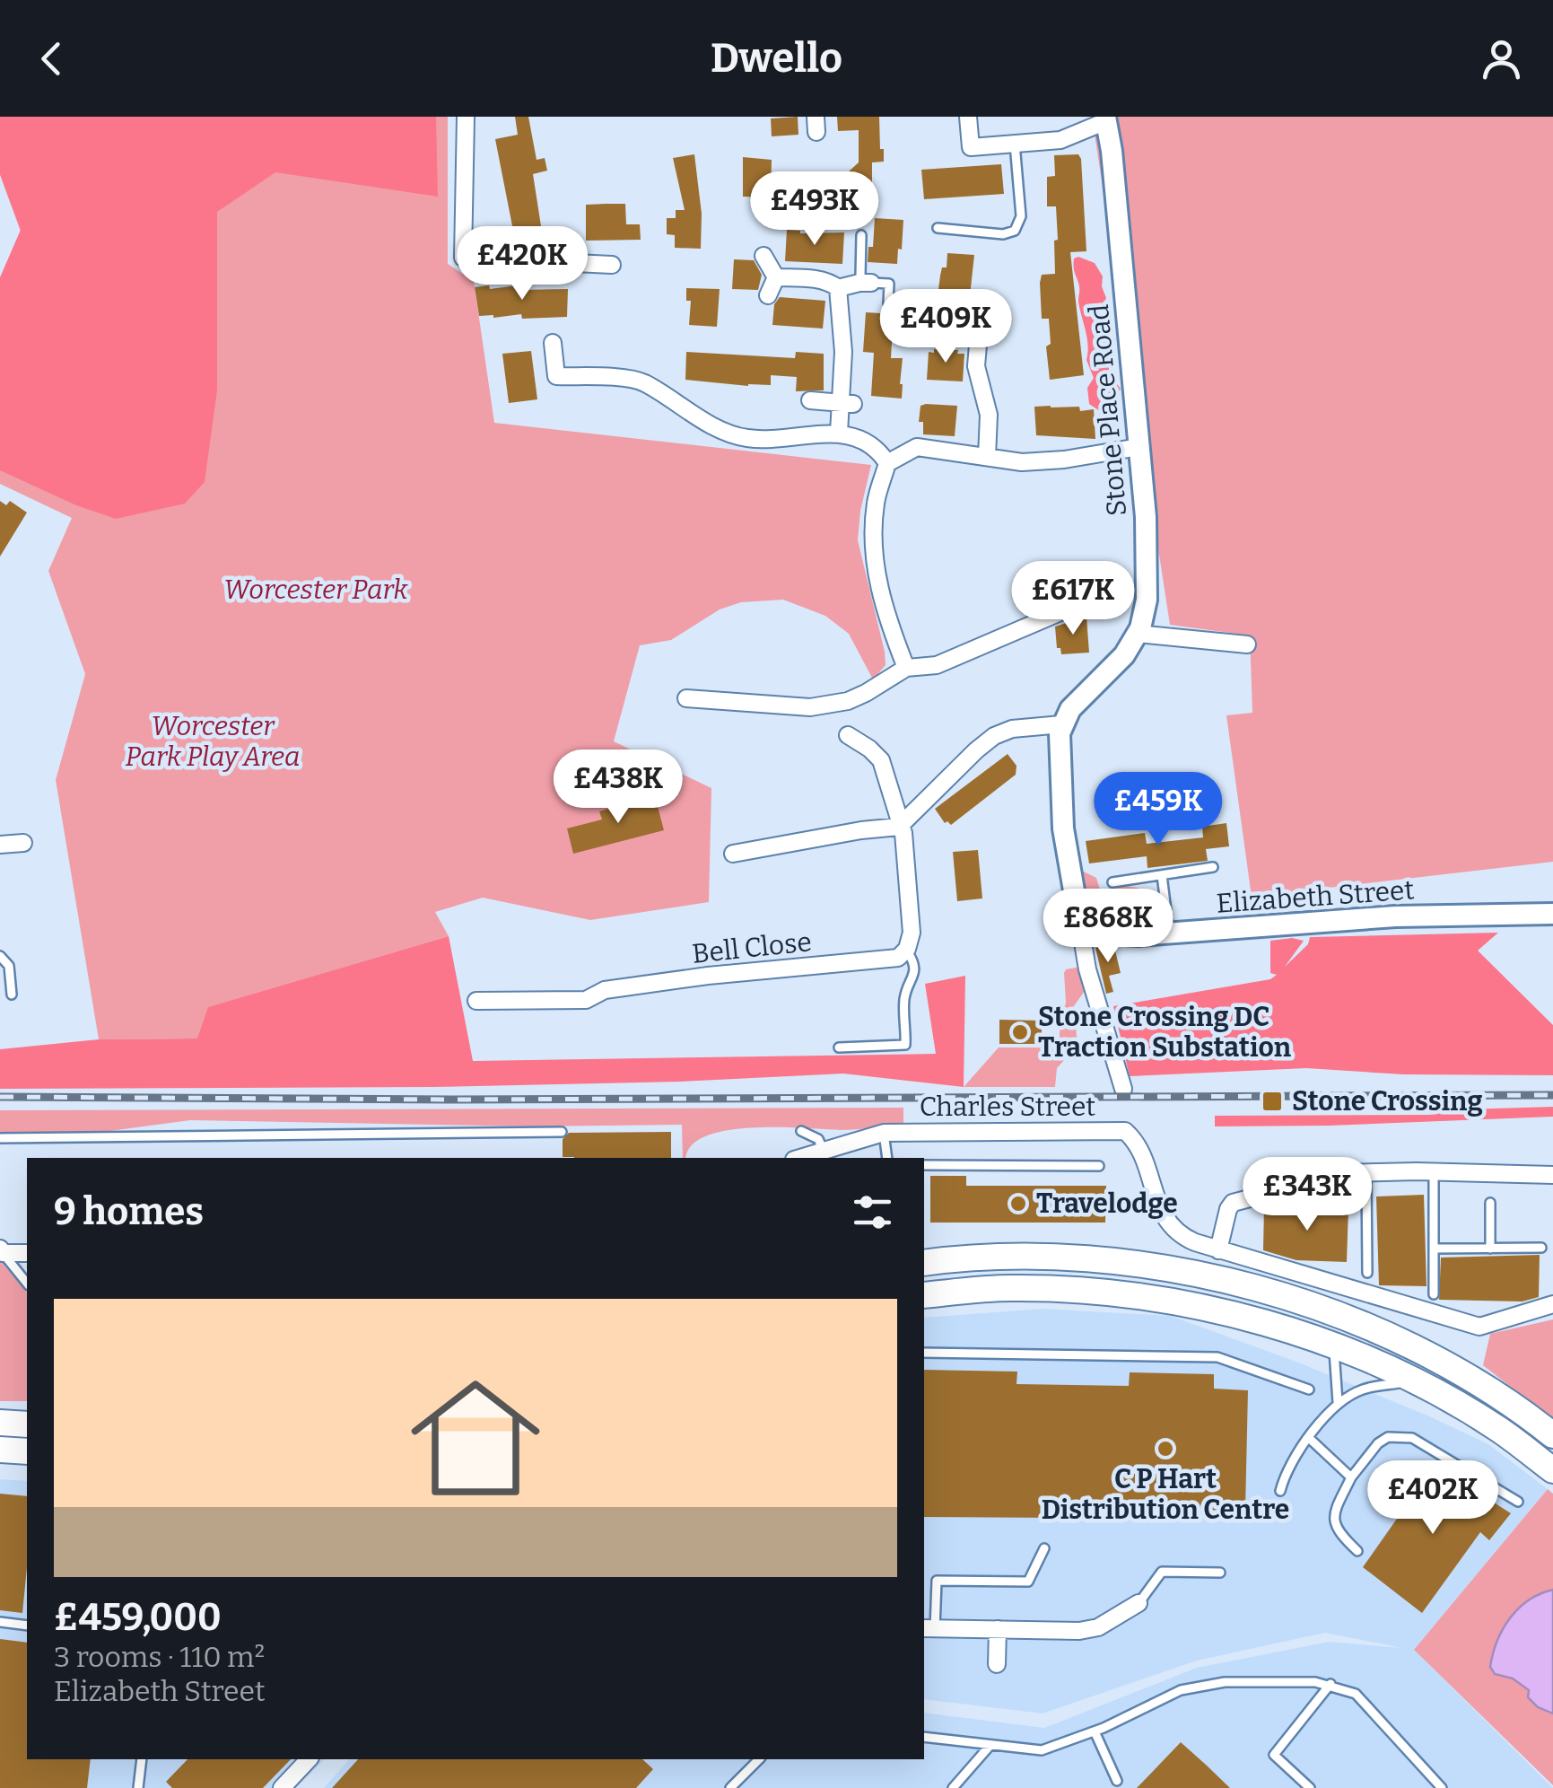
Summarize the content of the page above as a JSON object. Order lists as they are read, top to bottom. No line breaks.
{"streets":{"street":["Stone Place Road","Elizabeth Street","Bell Close","Charles Street"]},"parks":["Worcester Park","Worcester Park Play Area"],"places":{"other":["Stone Crossing DC Traction Substation","Travelodge","C P Hart Distribution Centre"],"transit":["Stone Crossing"]},"page":{"header":"Dwello","price":["£493K","£420K","£409K","£617K","£438K","£459K","£868K","£343K","£402K"],"heading":"9 homes","list":[{"name":"£459,000","note":"3 rooms · 110 m² · Elizabeth Street"}]}}
